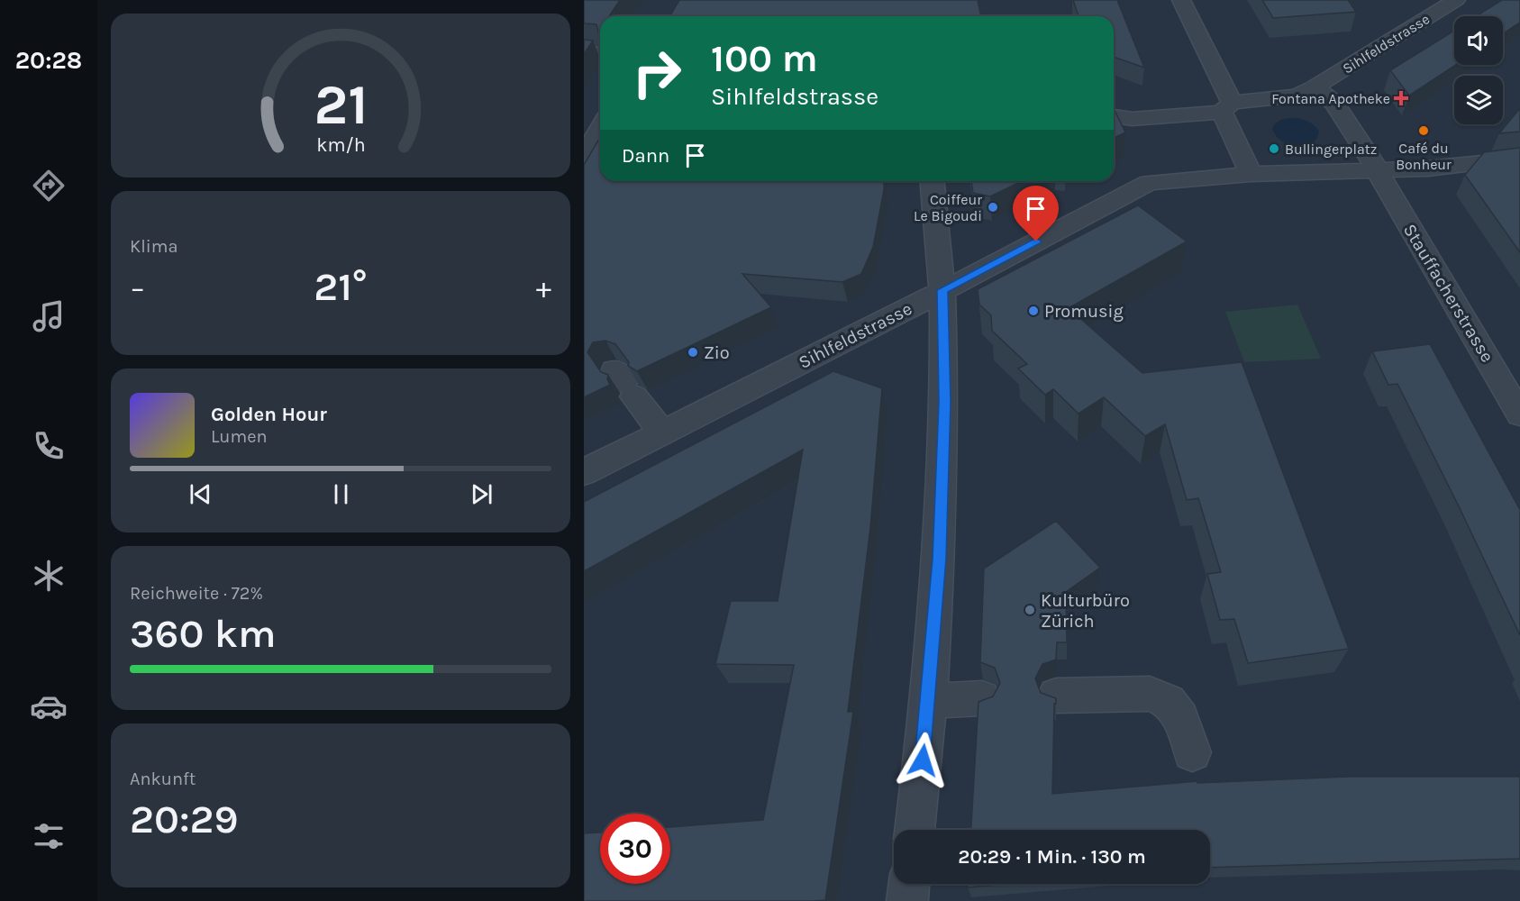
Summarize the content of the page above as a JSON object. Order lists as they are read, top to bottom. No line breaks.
{"streets":{"street":["Sihlfeldstrasse","Stauffacherstrasse"]},"places":{"health":["Fontana Apotheke"],"other":["Café du Bonheur","Bullingerplatz","Coiffeur Le Bigoudi","Promusig","Zio","Kulturbüro Zürich"]},"page":{"tabs":"20:28","turn":["100 m","Sihlfeldstrasse"],"then":"Dann","tile":["Klima",["Reichweite · 72%","360 km"],["Ankunft","20:29"]],"heat":["−","21°","+"],"song":["Golden Hour","Lumen"],"limit":"30","trip":"20:29 · 1 Min. · 130 m","gauge":["21","km/h"]}}
